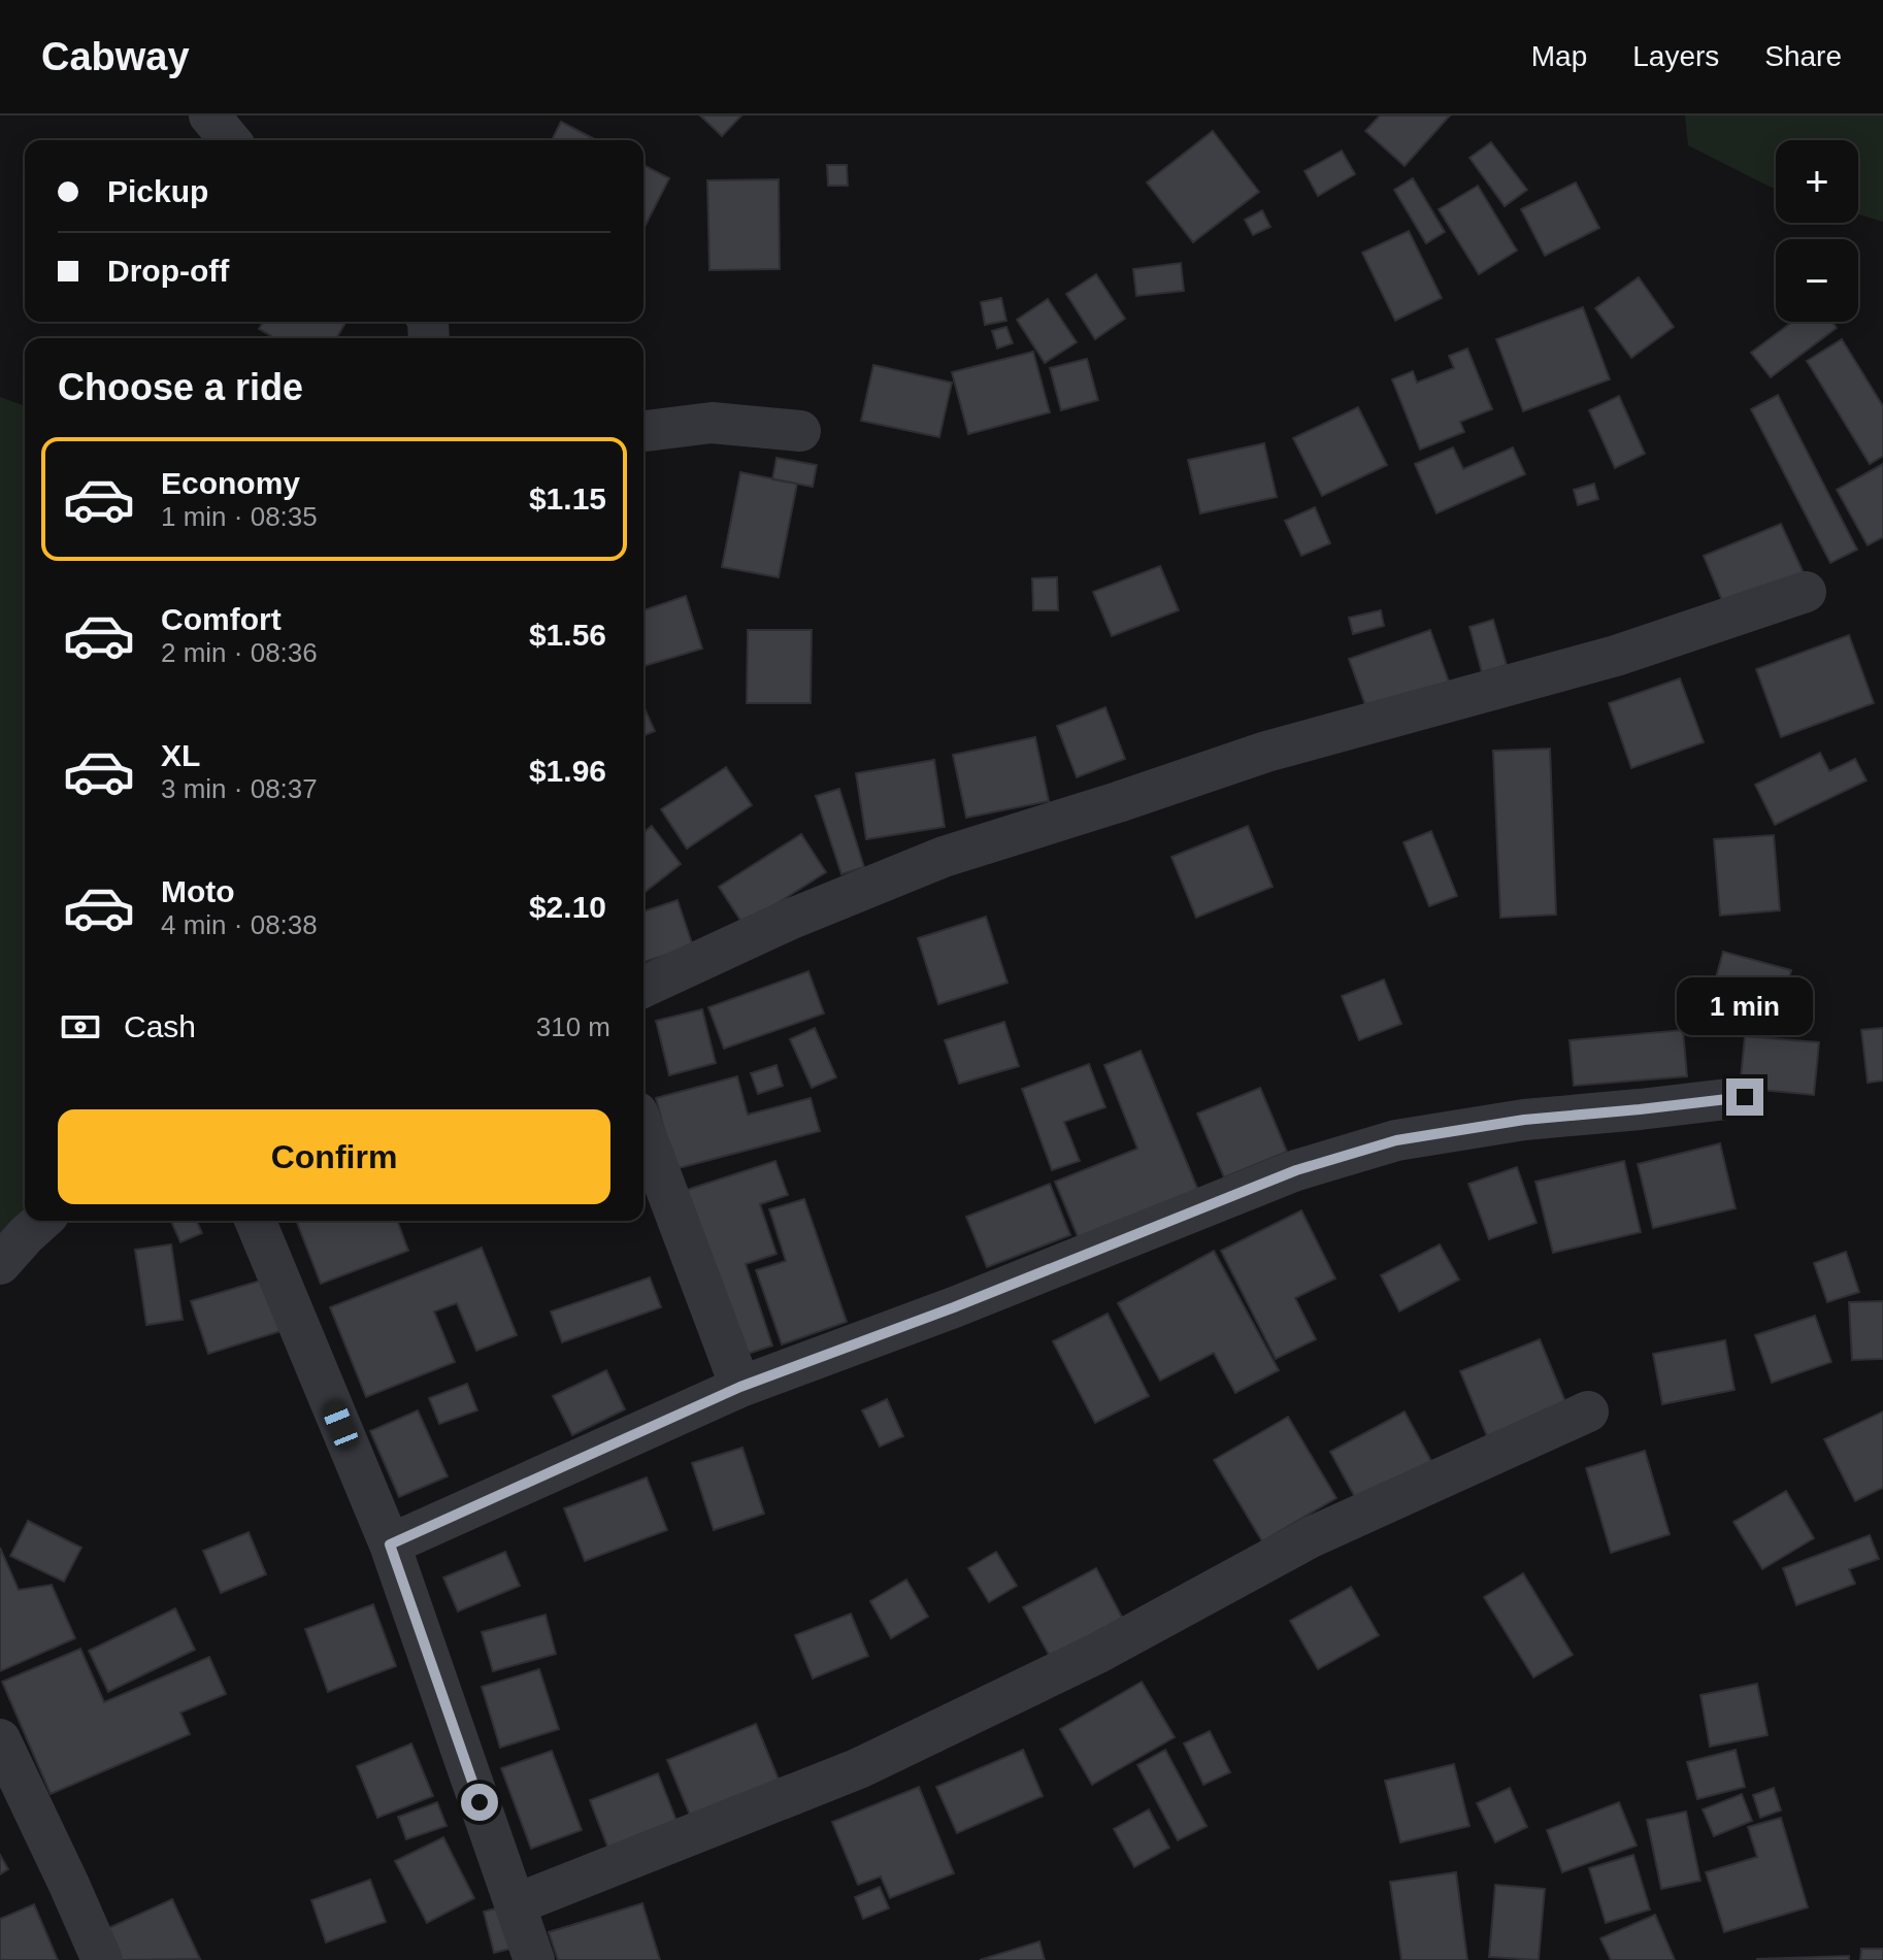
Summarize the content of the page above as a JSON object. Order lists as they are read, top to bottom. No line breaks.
{"page":{"header":"Cabway","nav":["Map","Layers","Share"],"map_buttons":["+","−"],"banner":["Pickup","Drop-off"],"heading":"Choose a ride","list":[{"name":"Economy","note":"1 min · 08:35","value":"$1.15"},{"name":"Comfort","note":"2 min · 08:36","value":"$1.56"},{"name":"XL","note":"3 min · 08:37","value":"$1.96"},{"name":"Moto","note":"4 min · 08:38","value":"$2.10"}],"bubble":"1 min","pay":["Cash","310 m"],"buttons":"Confirm"}}
